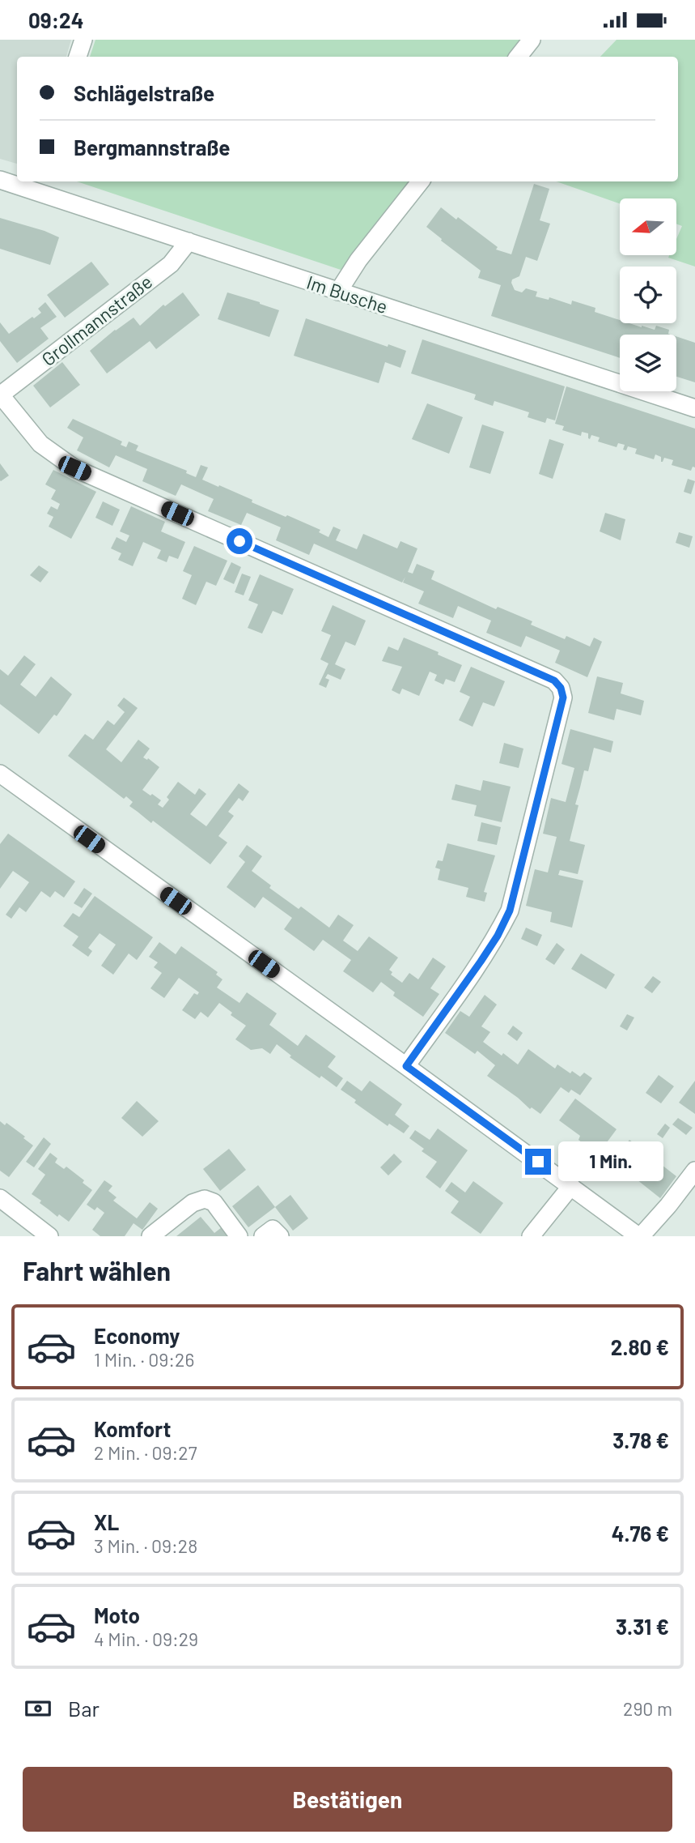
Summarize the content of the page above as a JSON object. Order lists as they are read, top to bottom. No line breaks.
{"streets":{"street":["Im Busche","Grollmannstraße"]},"crossings":[["Im Busche","Grollmannstraße"]],"north":"left","page":{"status":"09:24","banner":["Schlägelstraße","Bergmannstraße"],"bubble":"1 Min.","heading":"Fahrt wählen","list":[{"name":"Economy","note":"1 Min. · 09:26","value":"2.80 €"},{"name":"Komfort","note":"2 Min. · 09:27","value":"3.78 €"},{"name":"XL","note":"3 Min. · 09:28","value":"4.76 €"},{"name":"Moto","note":"4 Min. · 09:29","value":"3.31 €"}],"pay":["Bar","290 m"],"buttons":"Bestätigen"}}
